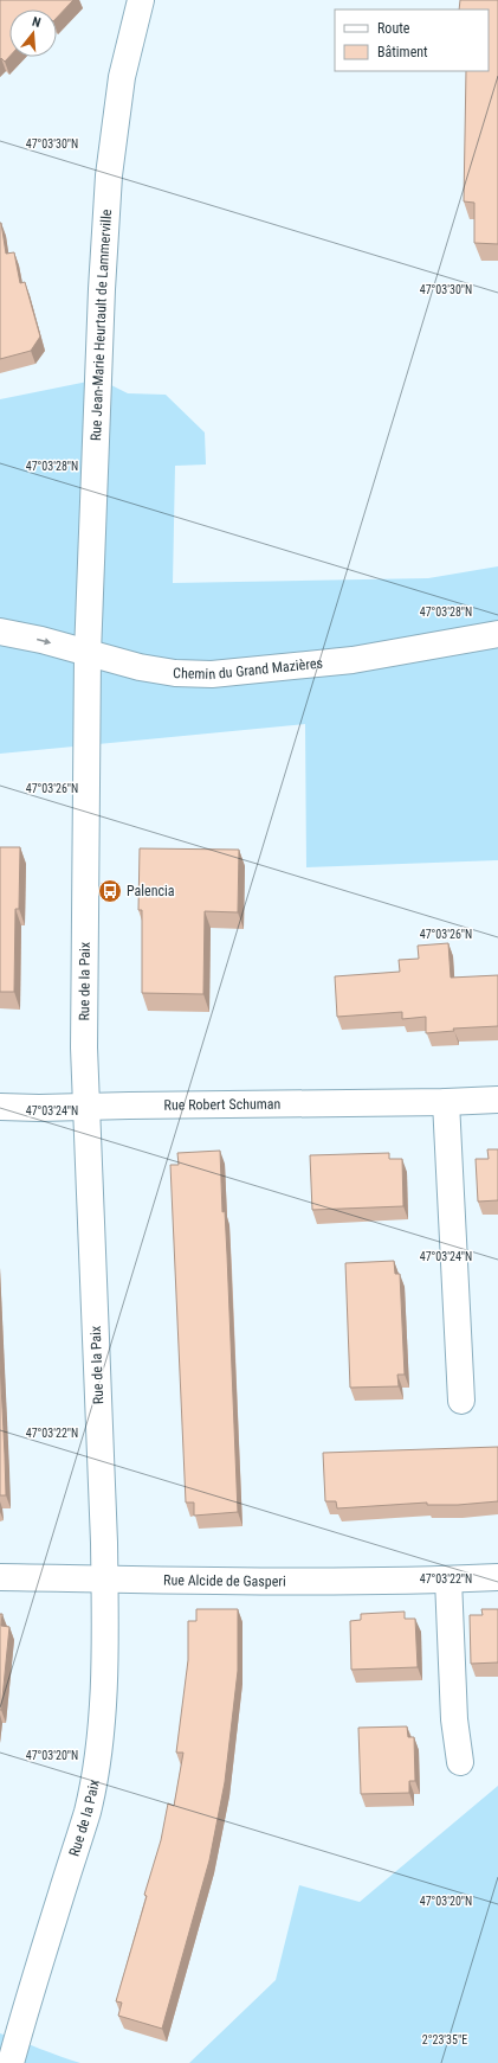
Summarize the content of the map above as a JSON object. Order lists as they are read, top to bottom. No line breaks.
{"streets":{"street":["Rue Jean-Marie Heurtault de Lammerville","Chemin du Grand Mazières","Rue de la Paix","Rue Robert Schuman","Rue Alcide de Gasperi"]},"crossings":[["Rue Jean-Marie Heurtault de Lammerville","Chemin du Grand Mazières"],["Rue Jean-Marie Heurtault de Lammerville","Rue de la Paix"],["Chemin du Grand Mazières","Rue de la Paix"],["Rue de la Paix","Rue Robert Schuman"],["Rue de la Paix","Rue Alcide de Gasperi"]],"places":{"bus stop":["Palencia"]},"legend":["Route","Bâtiment"],"north":"top","coordinates":["47°03'30\"N","47°03'28\"N","47°03'26\"N","47°03'24\"N","47°03'22\"N","47°03'20\"N","2°23'35\"E"]}
